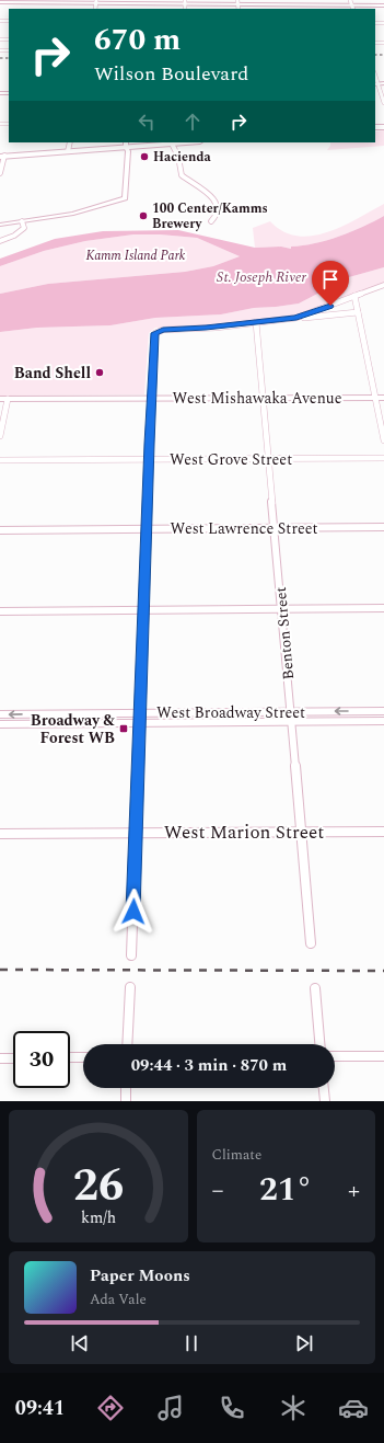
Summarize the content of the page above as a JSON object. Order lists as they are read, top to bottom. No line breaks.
{"streets":{"main road":["West Mishawaka Avenue"],"street":["West Grove Street","West Lawrence Street","Benton Street","West Broadway Street","West Marion Street"]},"crossings":[["West Mishawaka Avenue","Benton Street"],["West Grove Street","Benton Street"],["West Lawrence Street","Benton Street"],["Benton Street","West Broadway Street"],["Benton Street","West Marion Street"]],"water":["St. Joseph River"],"parks":["Kamm Island Park"],"places":{"other":["Hacienda","100 Center/Kamms Brewery","Band Shell"],"transit":["Broadway & Forest WB"]},"page":{"turn":["670 m","Wilson Boulevard"],"limit":"30","trip":"09:44 · 3 min · 870 m","tile":"Climate","heat":["−","21°","+"],"song":["Paper Moons","Ada Vale"],"tabs":"09:41","gauge":["26","km/h"]}}
